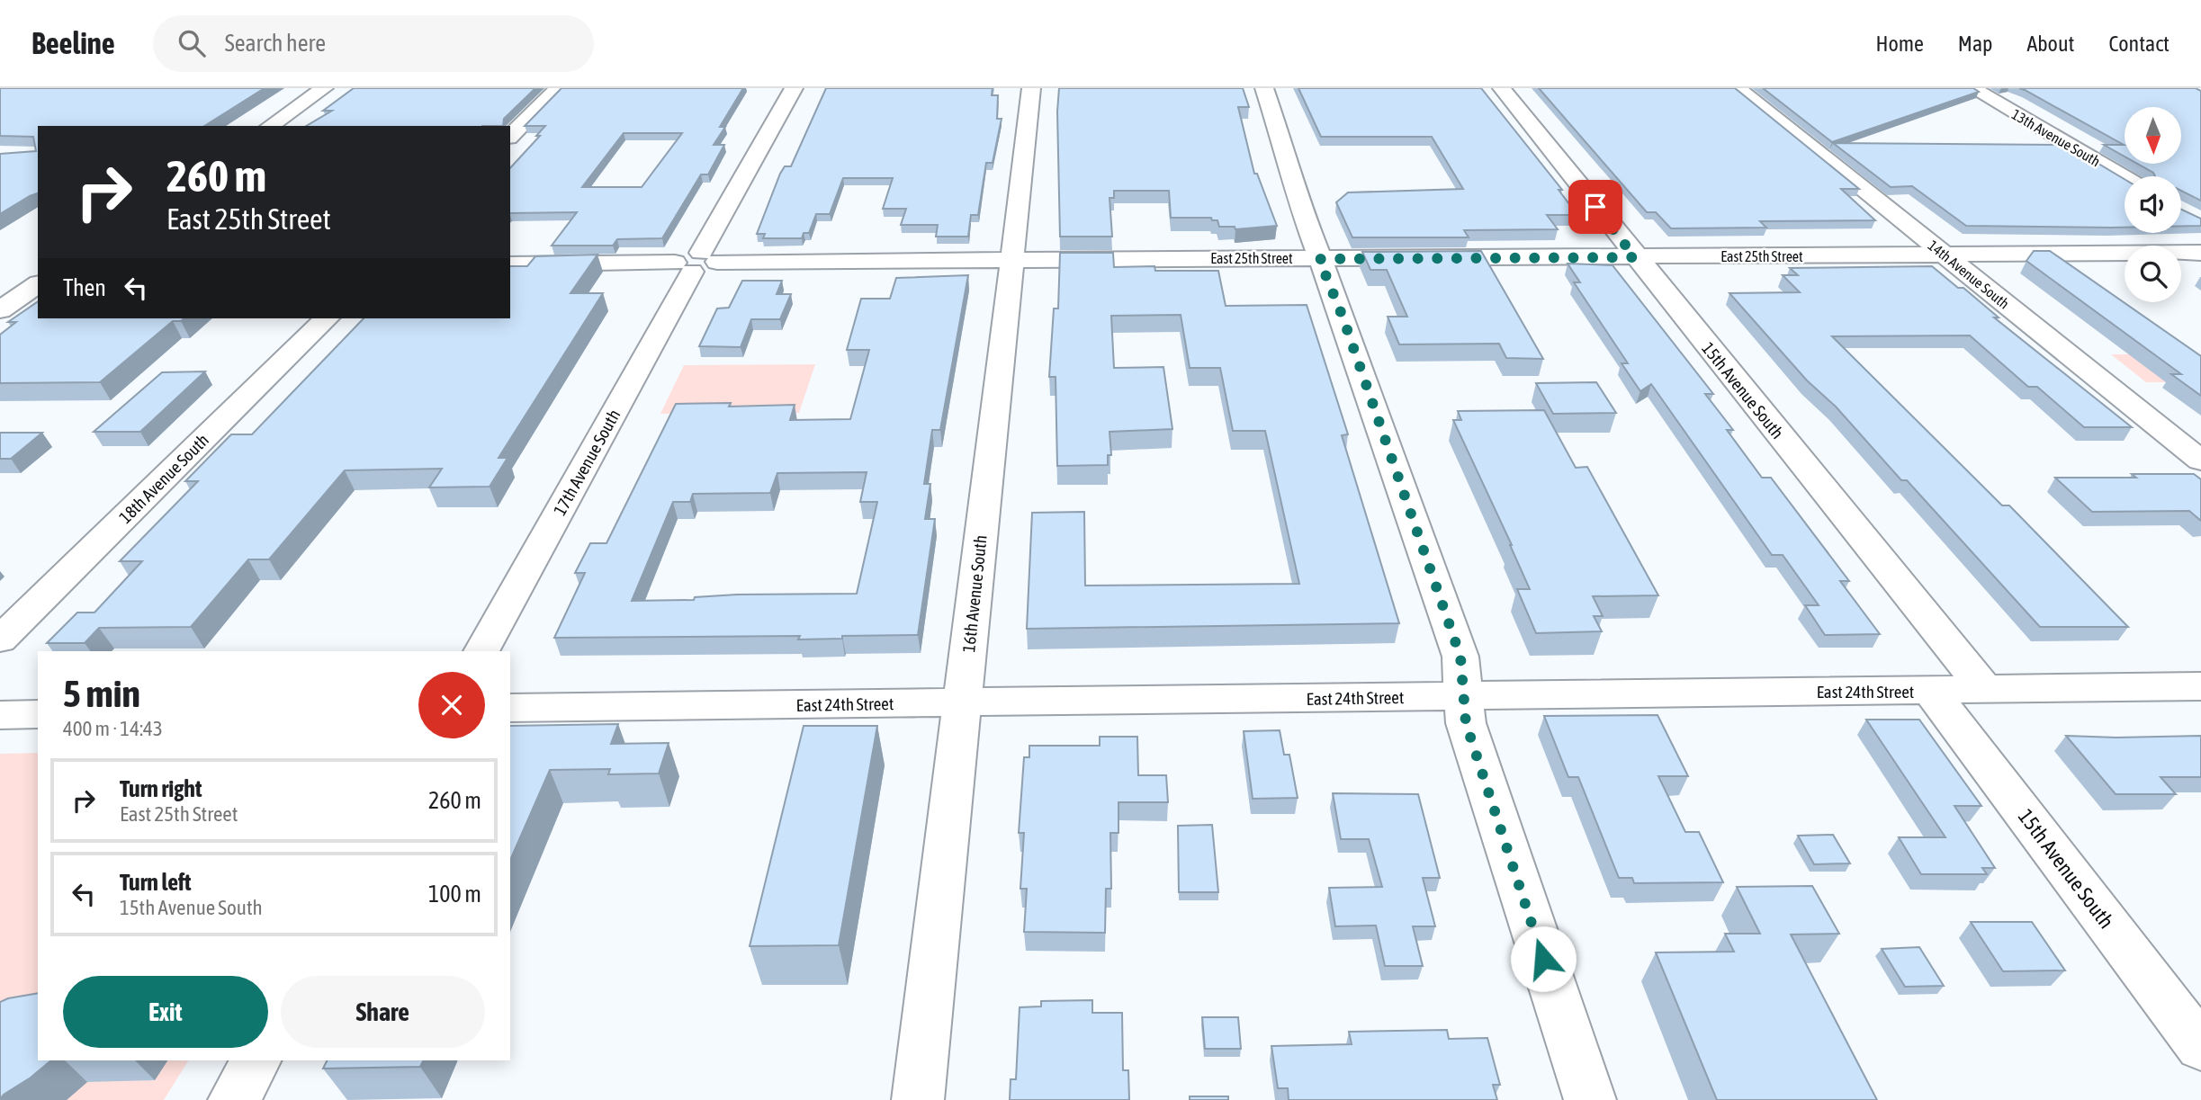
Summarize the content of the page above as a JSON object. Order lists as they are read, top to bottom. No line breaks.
{"streets":{"street":["13th Avenue South","East 25th Street","14th Avenue South","15th Avenue South","17th Avenue South","18th Avenue South","16th Avenue South","East 24th Street"]},"crossings":[["East 25th Street","14th Avenue South"],["East 25th Street","15th Avenue South"],["East 25th Street","17th Avenue South"],["East 25th Street","16th Avenue South"],["15th Avenue South","East 24th Street"],["16th Avenue South","East 24th Street"]],"north":"bottom","page":{"header":"Beeline","search":"Search here","nav":["Home","Map","About","Contact"],"turn":["260 m","East 25th Street"],"then":"Then","heading":["5 min","400 m · 14:43"],"list":[{"name":"Turn right","note":"East 25th Street","value":"260 m"},{"name":"Turn left","note":"15th Avenue South","value":"100 m"}],"buttons":["Exit","Share"]}}
